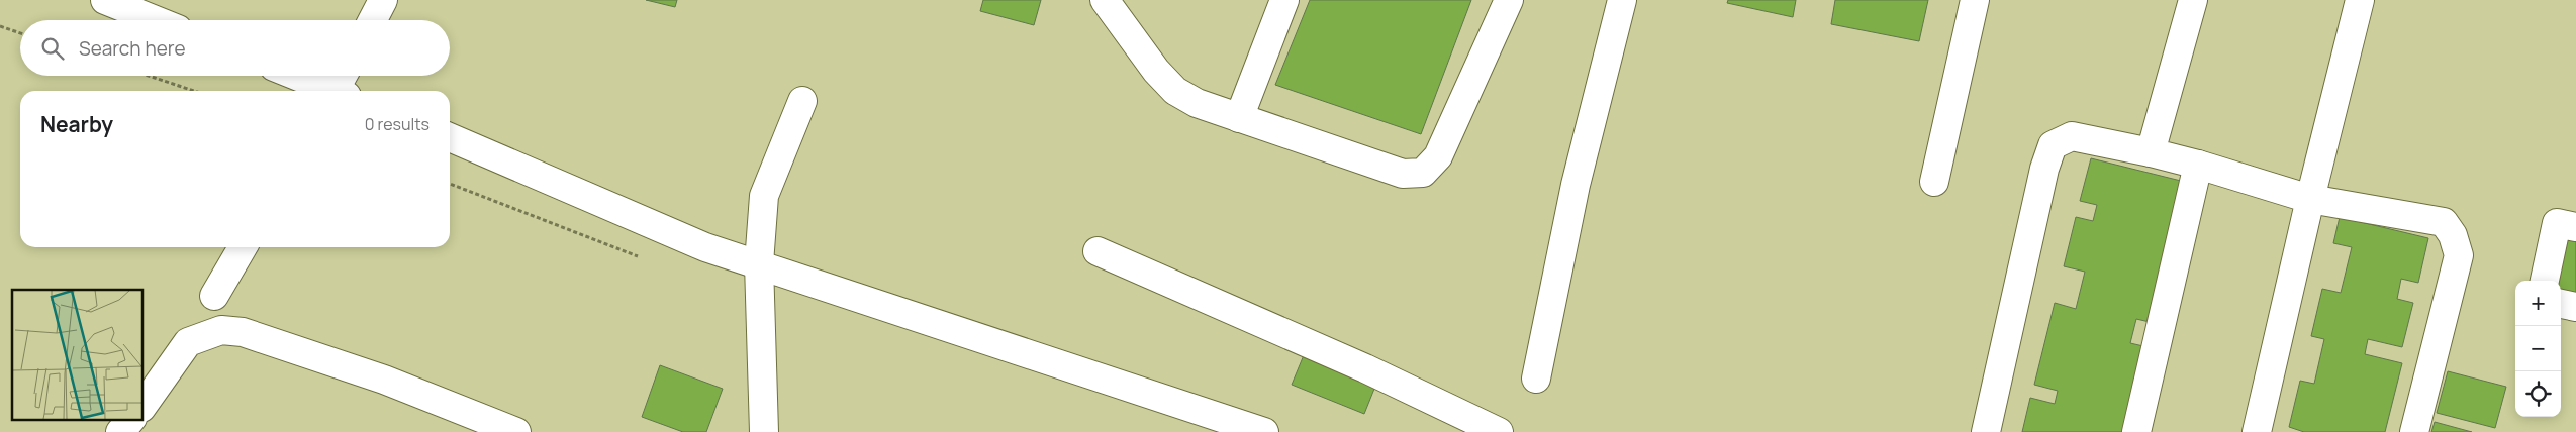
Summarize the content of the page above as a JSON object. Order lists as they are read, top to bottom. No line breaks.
{"page":{"search":"Search here","heading":["Nearby","0 results"],"map_buttons":["+","−"]}}
